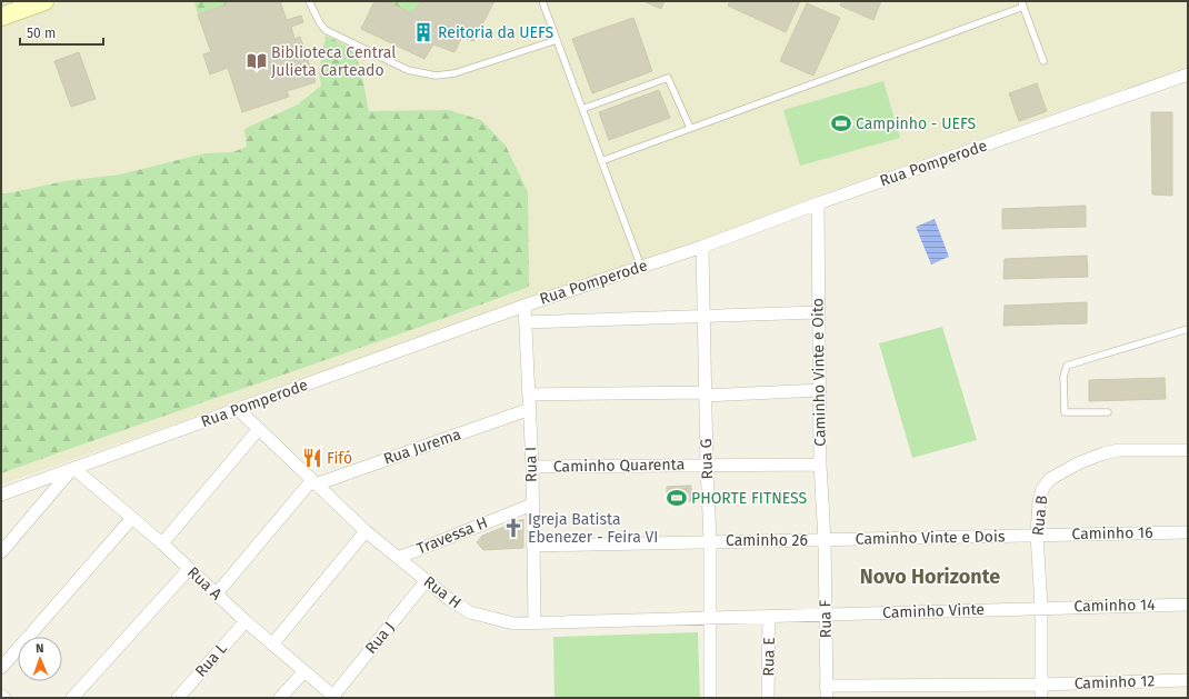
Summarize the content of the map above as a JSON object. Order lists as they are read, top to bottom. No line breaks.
{"streets":{"street":["Rua Pomperode","Caminho Vinte e Oito","Rua Jurema","Rua G","Rua I","Caminho Quarenta","Rua B","Caminho 16","Travessa H","Caminho Vinte e Dois","Caminho 26","Rua A","Rua H","Caminho 14","Caminho Vinte","Rua F","Rua J","Rua E","Rua L","Caminho 12"]},"crossings":[["Rua Pomperode","Caminho Vinte e Oito"],["Rua Pomperode","Rua G"],["Rua Pomperode","Rua I"],["Rua Pomperode","Rua A"],["Rua Pomperode","Rua H"],["Caminho Vinte e Oito","Caminho Quarenta"],["Caminho Vinte e Oito","Caminho Vinte e Dois"],["Caminho Vinte e Oito","Caminho 26"],["Caminho Vinte e Oito","Rua F"],["Rua Jurema","Rua I"],["Rua Jurema","Rua H"],["Rua G","Caminho Quarenta"],["Rua G","Caminho 26"],["Rua G","Rua H"],["Rua I","Caminho Quarenta"],["Rua I","Travessa H"],["Rua I","Caminho 26"],["Rua I","Rua H"],["Rua B","Caminho 16"],["Rua B","Caminho Vinte e Dois"],["Rua B","Caminho 14"],["Rua B","Caminho Vinte"],["Rua B","Caminho 12"],["Caminho 16","Caminho Vinte e Dois"],["Travessa H","Rua H"],["Caminho Vinte e Dois","Caminho 26"],["Caminho Vinte e Dois","Rua F"],["Caminho 26","Rua F"],["Rua A","Rua J"],["Rua A","Rua L"],["Rua H","Caminho Vinte"],["Rua H","Rua J"],["Rua H","Rua E"],["Caminho 14","Caminho Vinte"],["Caminho Vinte","Rua F"],["Caminho Vinte","Rua E"],["Rua F","Caminho 12"]],"districts":["Novo Horizonte"],"places":{"building":["Reitoria da UEFS"],"library":["Biblioteca Central Julieta Carteado"],"sports":["Campinho - UEFS","PHORTE FITNESS"],"restaurant":["Fifó"],"church":["Igreja Batista Ebenezer - Feira VI"]},"scale_bar":"50 m","north":"top"}
